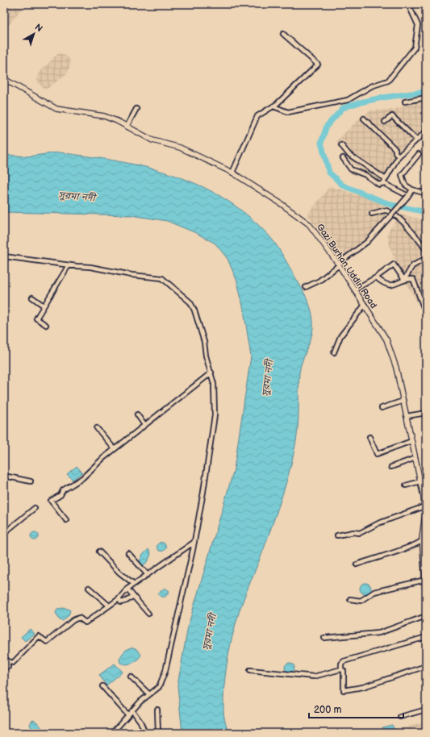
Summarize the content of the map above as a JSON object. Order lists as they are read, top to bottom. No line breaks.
{"streets":{"street":["Gazi Burhan Uddin Road"]},"water":["সুরমা নদী"],"scale_bar":"200 m","north":"top right"}
